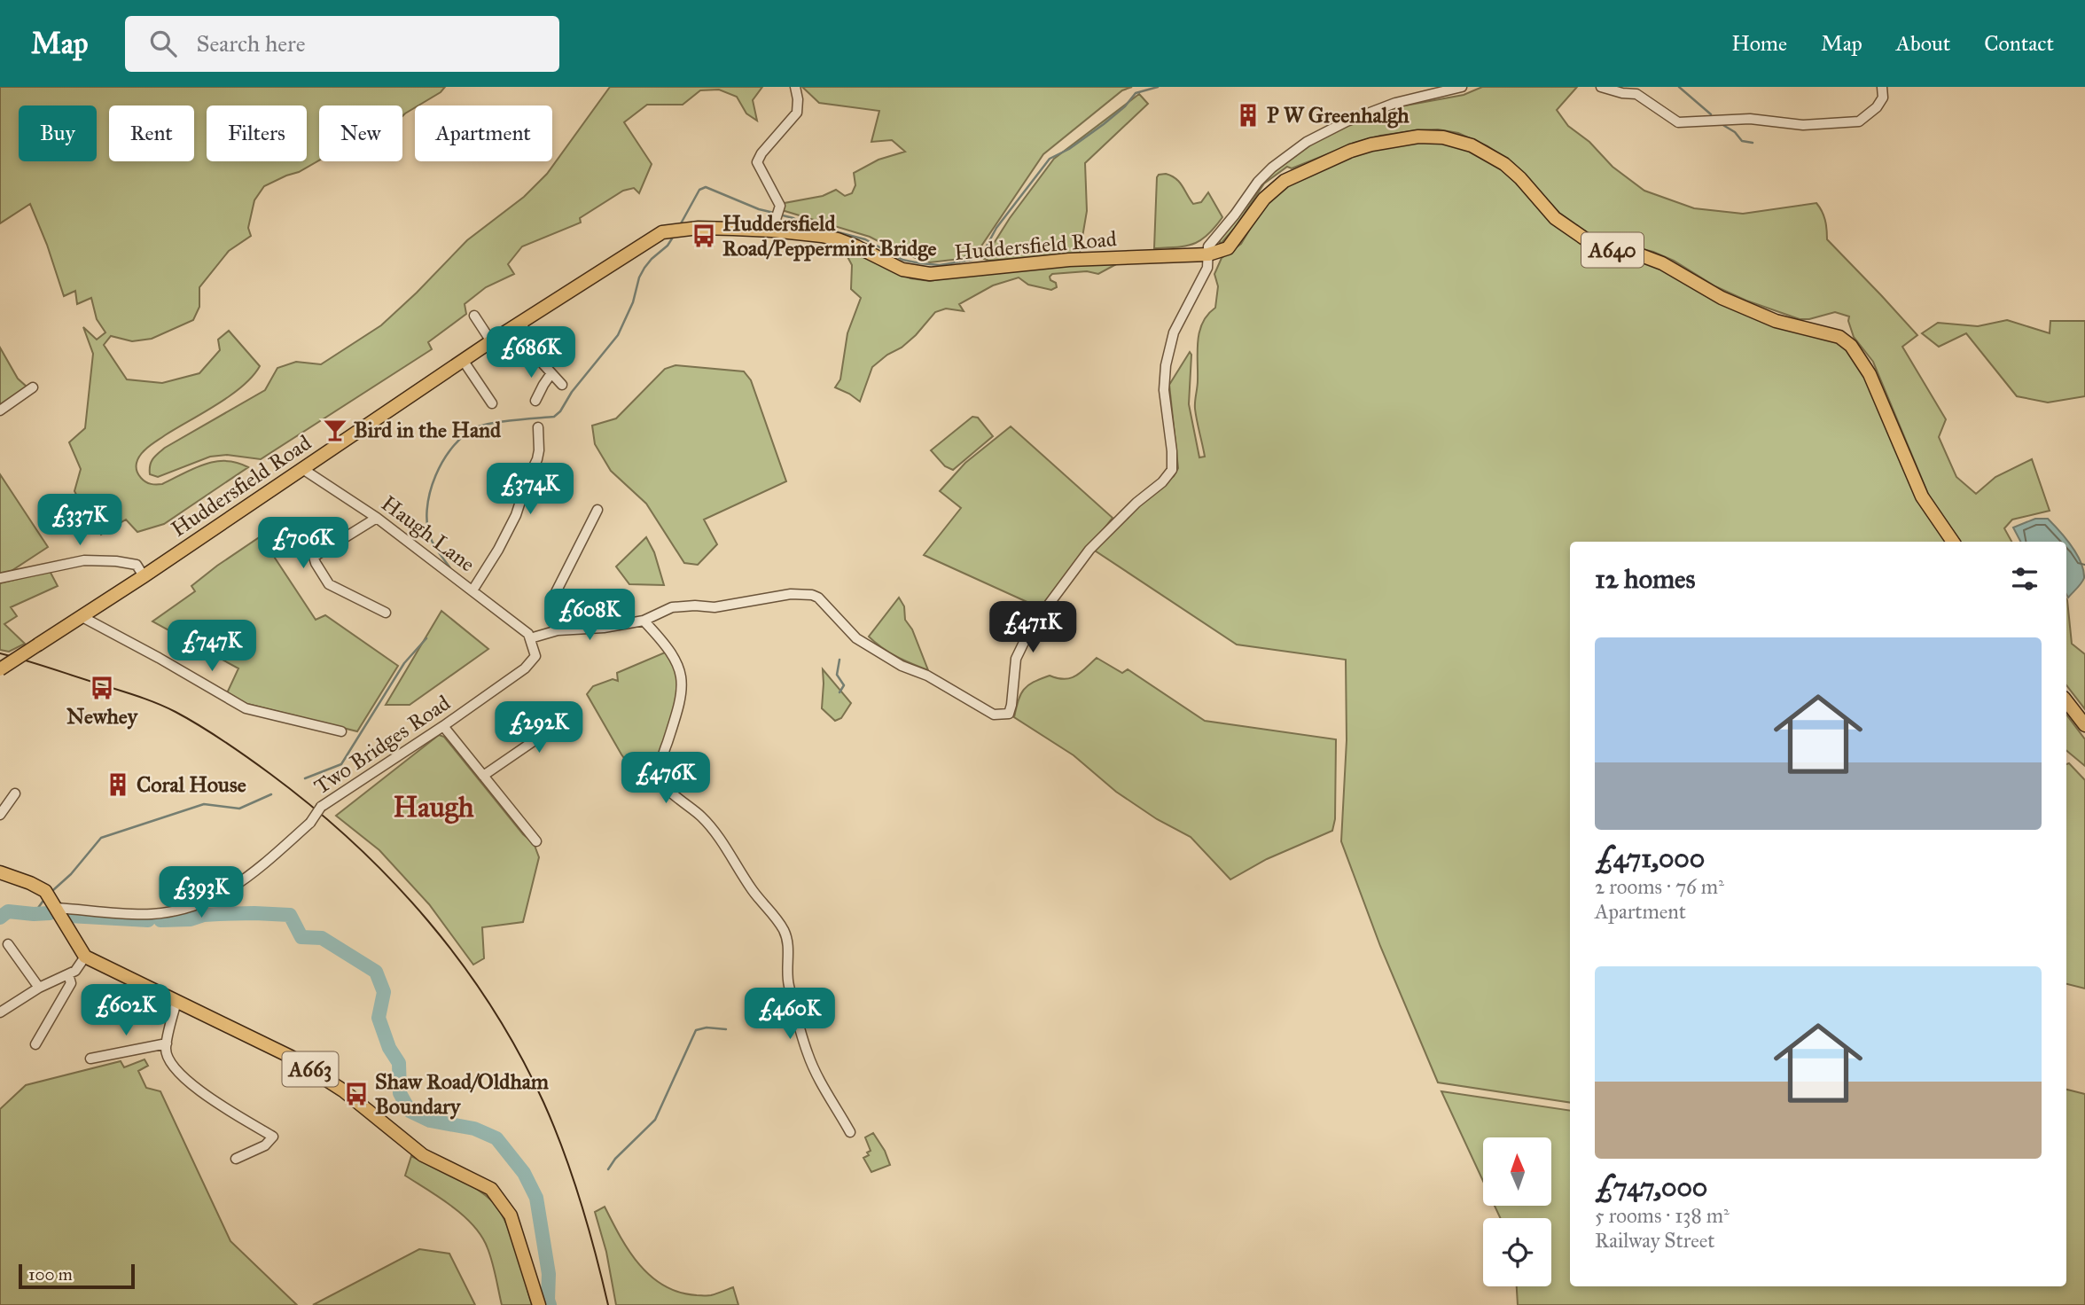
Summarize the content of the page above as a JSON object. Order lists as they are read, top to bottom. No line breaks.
{"streets":{"main road":["Huddersfield Road","A640","A663"],"street":["Haugh Lane","Two Bridges Road"]},"crossings":[["Huddersfield Road","Haugh Lane"],["Haugh Lane","Two Bridges Road"]],"districts":["Haugh"],"places":{"building":["P W Greenhalgh","Coral House"],"bus stop":["Huddersfield Road/Peppermint Bridge","Newhey","Shaw Road/Oldham Boundary"],"bar":["Bird in the Hand"]},"scale_bar":"100 m","north":"top","page":{"header":"Map","search":"Search here","nav":["Home","Map","About","Contact"],"chip":["Buy","Rent","Filters","New","Apartment"],"price":["£686K","£374K","£337K","£706K","£608K","£471K","£747K","£292K","£476K","£393K","£602K","£460K"],"heading":"12 homes","list":[{"name":"£471,000","note":"2 rooms · 76 m² · Apartment"},{"name":"£747,000","note":"5 rooms · 138 m² · Railway Street"}],"scale":"100 m"}}
